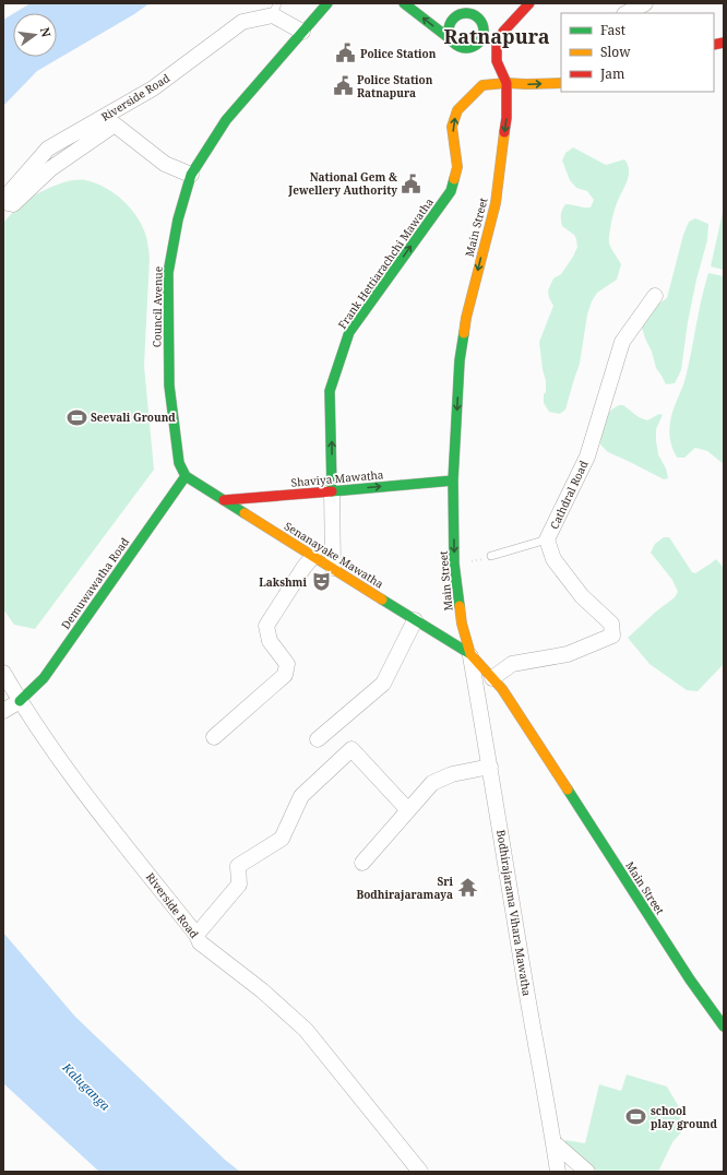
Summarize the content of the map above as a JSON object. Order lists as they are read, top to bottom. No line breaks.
{"streets":{"main road":["Main Street","Frank Hettiarachchi Mawatha","Council Avenue","Shaviya Mawatha","Senanayake Mawatha","Demuwawatha Road"],"street":["Riverside Road","Cathdral Road","Bodhirajarama Vihara Mawatha"]},"crossings":[["Riverside Road","Council Avenue"],["Riverside Road","Demuwawatha Road"],["Main Street","Frank Hettiarachchi Mawatha"],["Main Street","Shaviya Mawatha"],["Main Street","Cathdral Road"],["Main Street","Senanayake Mawatha"],["Main Street","Bodhirajarama Vihara Mawatha"],["Frank Hettiarachchi Mawatha","Shaviya Mawatha"],["Council Avenue","Senanayake Mawatha"],["Council Avenue","Demuwawatha Road"],["Shaviya Mawatha","Senanayake Mawatha"],["Senanayake Mawatha","Demuwawatha Road"],["Senanayake Mawatha","Bodhirajarama Vihara Mawatha"]],"one_way":["Main Street","Frank Hettiarachchi Mawatha","Shaviya Mawatha"],"districts":["Ratnapura"],"water":["Kaluganga"],"places":{"public building":["Police Station","Police Station Ratnapura","National Gem & Jewellery Authority"],"sports":["Seevali Ground","school play ground"],"theatre":["Lakshmi"],"temple":["Sri Bodhirajaramaya"]},"legend":["Fast","Slow","Jam"],"north":"right"}
